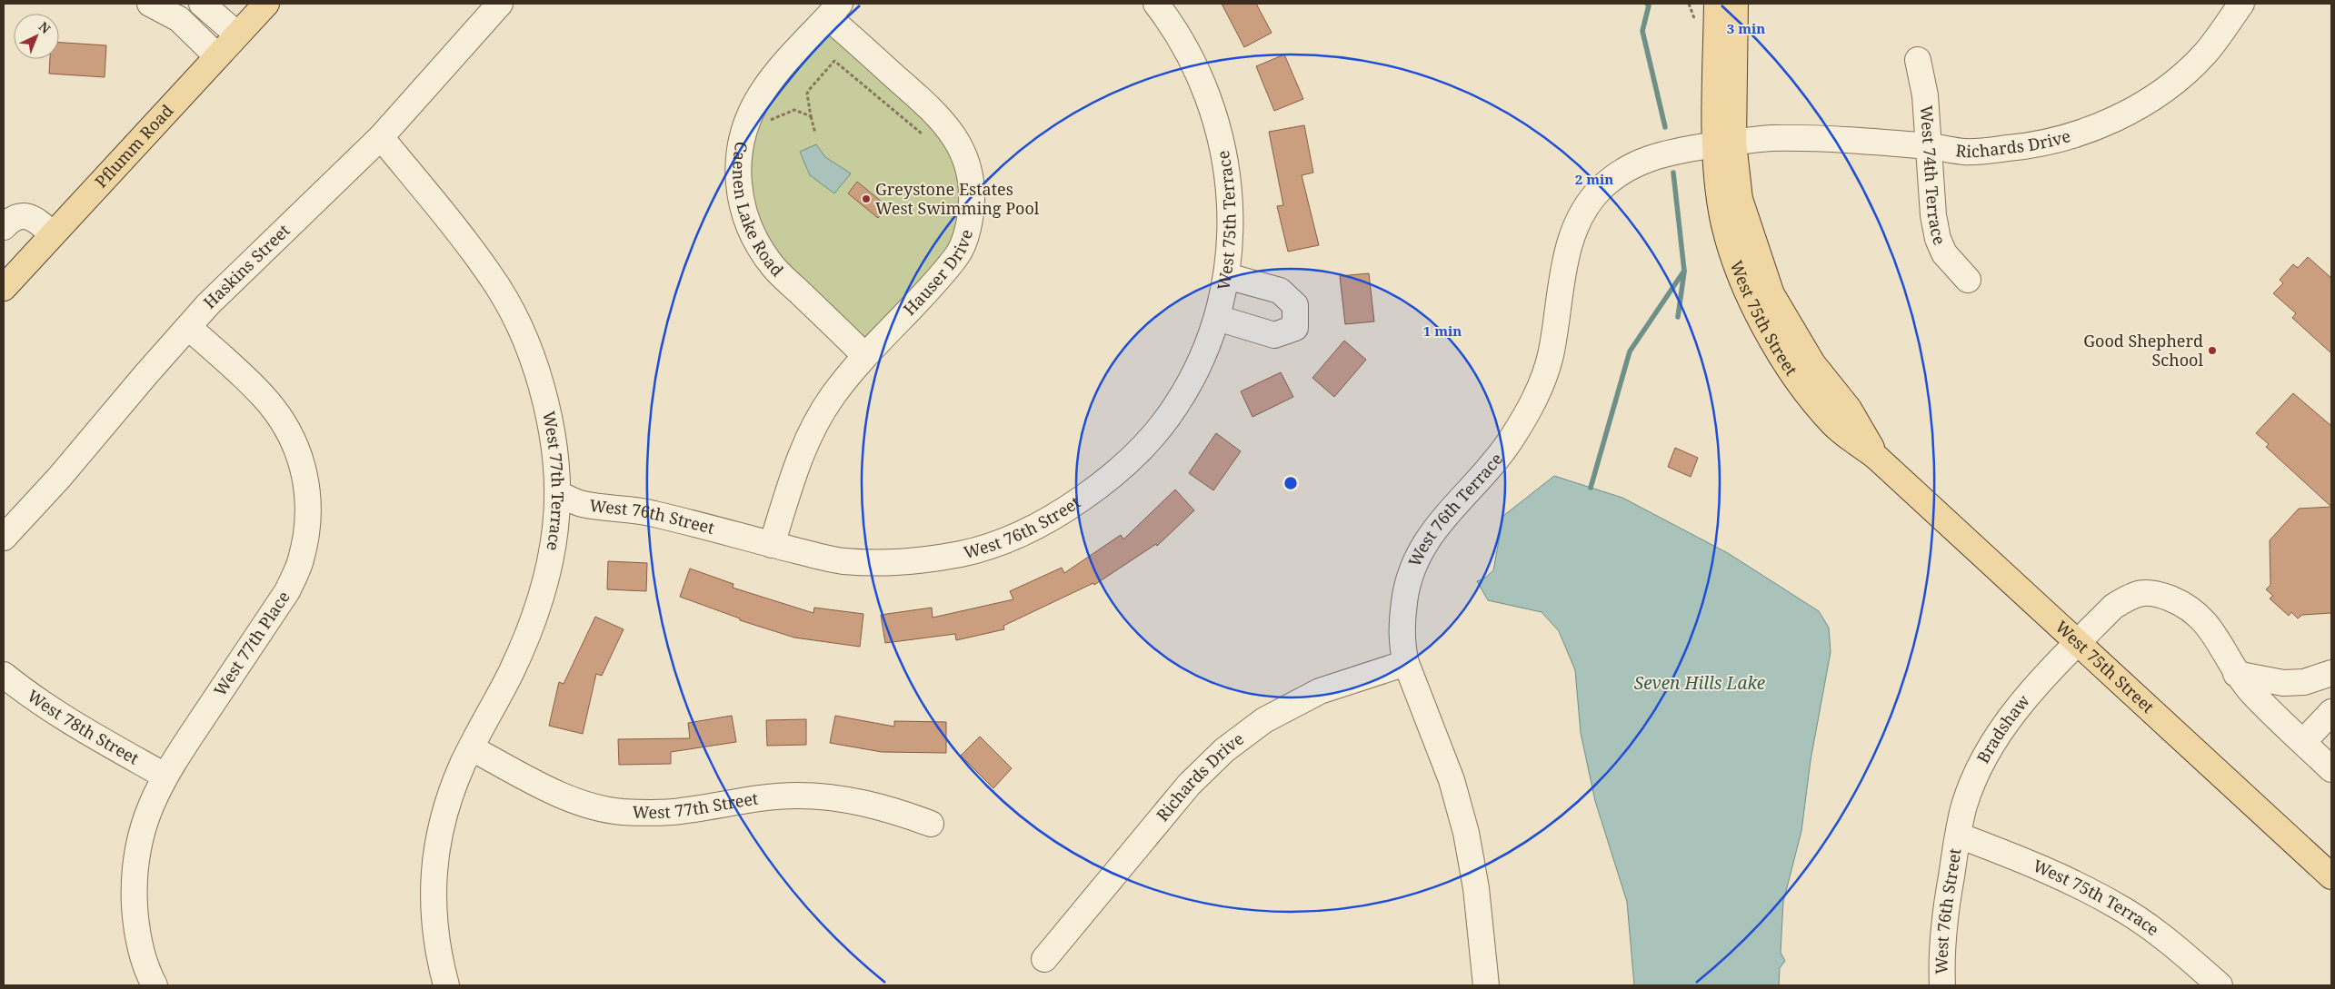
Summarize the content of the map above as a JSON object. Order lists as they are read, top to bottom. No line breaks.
{"streets":{"main road":["Pflumm Road","West 75th Street"],"street":["Richards Drive","West 74th Terrace","Caenen Lake Road","West 75th Terrace","Haskins Street","Hauser Drive","West 77th Terrace","West 76th Terrace","West 76th Street","West 77th Place","West 78th Street","Bradshaw","West 77th Street"]},"crossings":[["Richards Drive","West 74th Terrace"],["Richards Drive","West 75th Street"],["Richards Drive","West 76th Terrace"],["Caenen Lake Road","Hauser Drive"],["West 75th Terrace","West 76th Street"],["West 75th Terrace","Bradshaw"],["Haskins Street","West 77th Terrace"],["Haskins Street","West 77th Place"],["Hauser Drive","West 76th Street"],["West 75th Street","West 76th Terrace"],["West 75th Street","Bradshaw"],["West 77th Terrace","West 76th Street"],["West 77th Terrace","West 77th Street"],["West 76th Street","Bradshaw"],["West 77th Place","West 78th Street"]],"water":["Seven Hills Lake"],"places":["Greystone Estates West Swimming Pool","Good Shepherd School"],"north":"top right","rings":["3 min","2 min","1 min"]}
